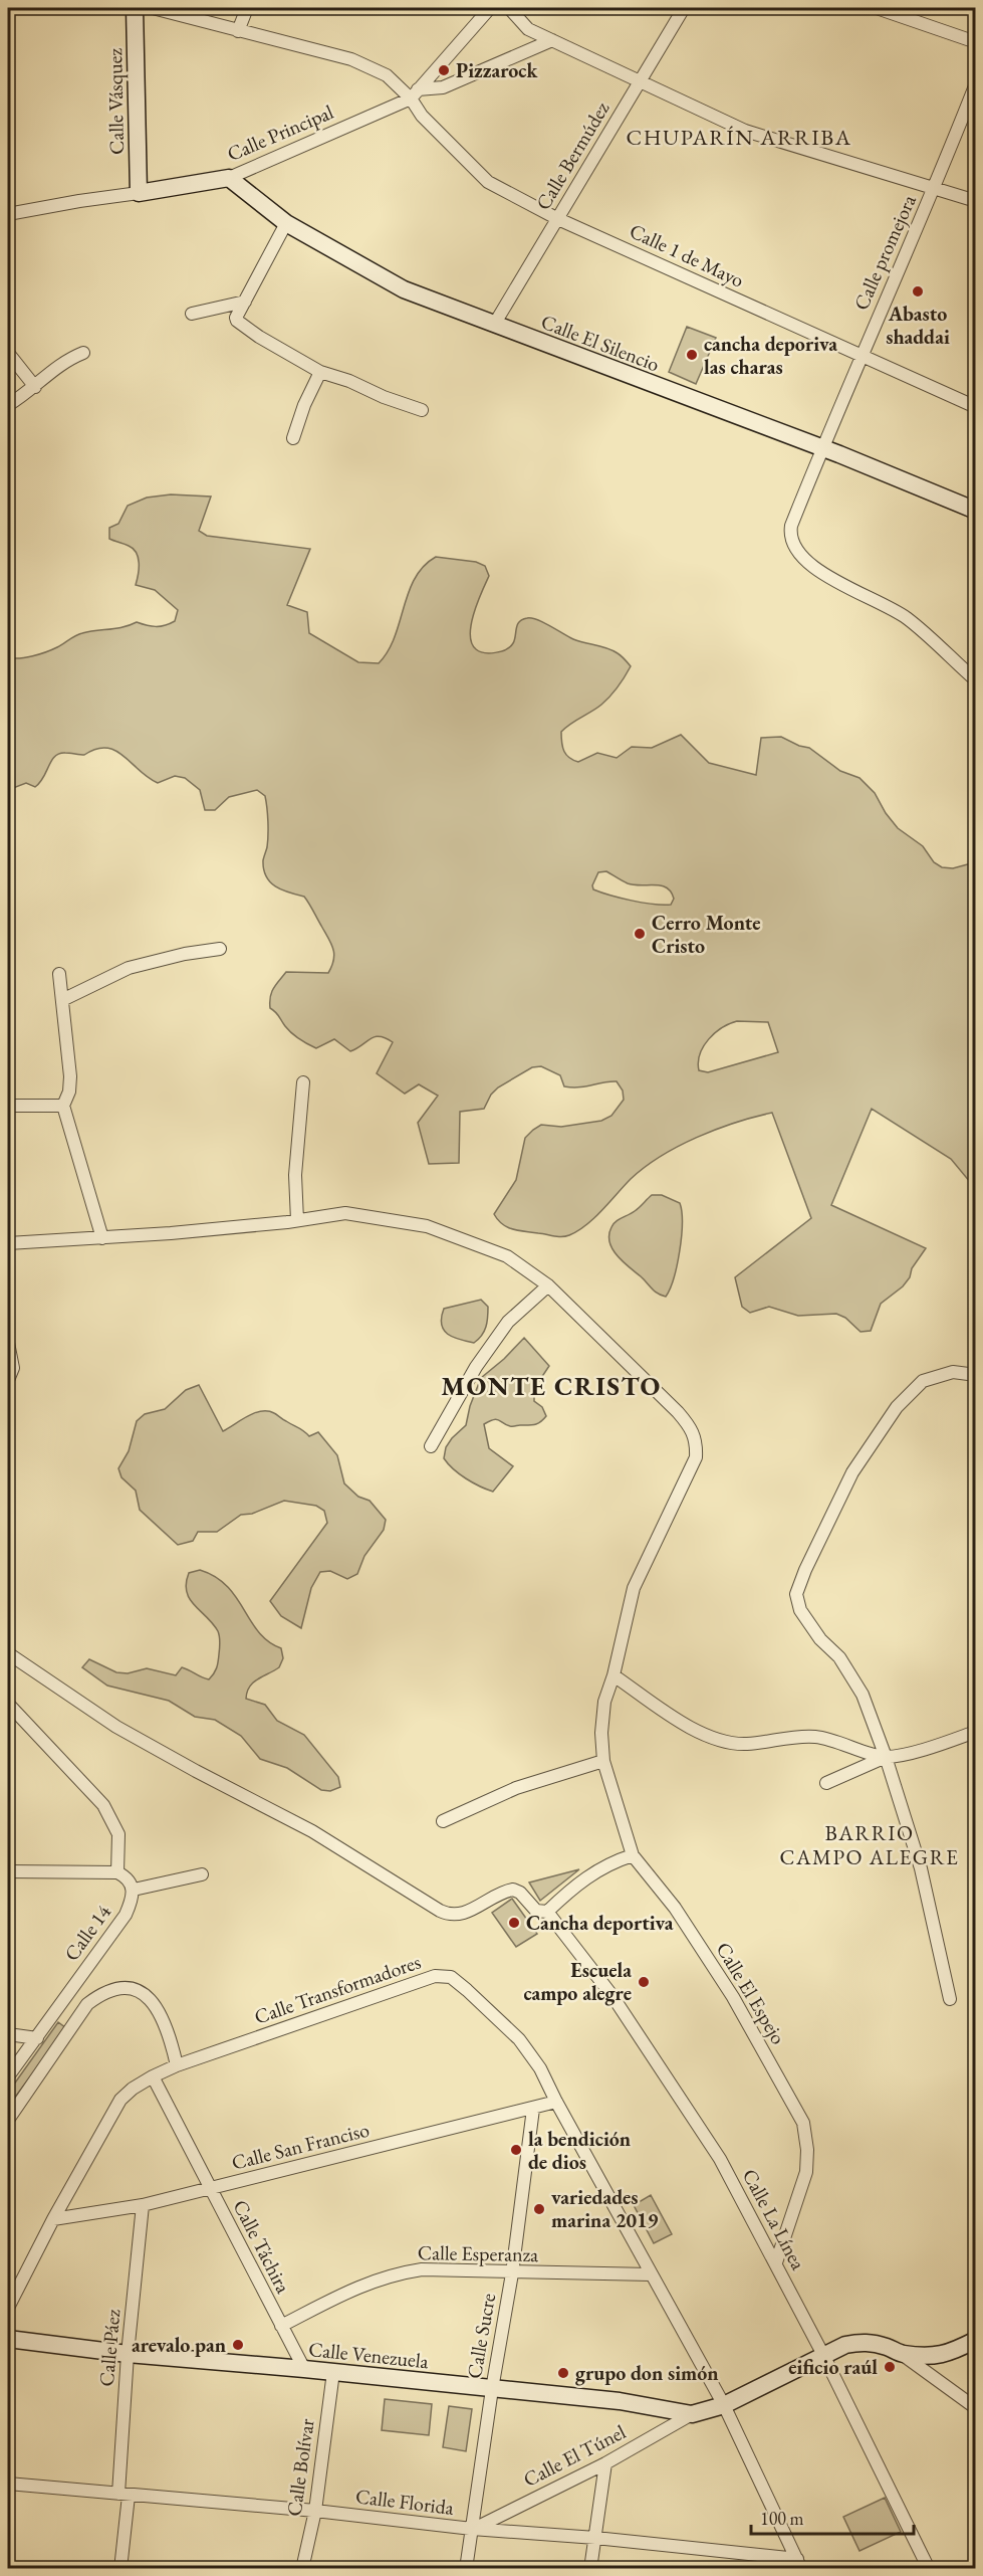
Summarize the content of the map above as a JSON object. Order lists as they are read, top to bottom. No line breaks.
{"streets":{"street":["Calle Vásquez","Calle Principal","Calle Bermúdez","Calle promejora","Calle 1 de Mayo","Calle El Silencio","Calle 14","Calle Transformadores","Calle El Espejo","Calle San Franciso","Calle La Línea","Calle Táchira","Calle Esperanza","Calle Sucre","Calle Páez","Calle Venezuela","Calle El Túnel","Calle Bolívar","Calle Florida"]},"crossings":[["Calle Vásquez","Calle Principal"],["Calle Principal","Calle 1 de Mayo"],["Calle Principal","Calle El Silencio"],["Calle Bermúdez","Calle 1 de Mayo"],["Calle Bermúdez","Calle El Silencio"],["Calle promejora","Calle 1 de Mayo"],["Calle promejora","Calle El Silencio"],["Calle Transformadores","Calle San Franciso"],["Calle Transformadores","Calle Táchira"],["Calle Transformadores","Calle Esperanza"],["Calle Transformadores","Calle Venezuela"],["Calle El Espejo","Calle La Línea"],["Calle San Franciso","Calle Táchira"],["Calle San Franciso","Calle Sucre"],["Calle San Franciso","Calle Páez"],["Calle La Línea","Calle Venezuela"],["Calle Táchira","Calle Esperanza"],["Calle Táchira","Calle Venezuela"],["Calle Esperanza","Calle Sucre"],["Calle Sucre","Calle Venezuela"],["Calle Sucre","Calle El Túnel"],["Calle Sucre","Calle Florida"],["Calle Páez","Calle Venezuela"],["Calle Páez","Calle Florida"],["Calle Venezuela","Calle El Túnel"],["Calle Venezuela","Calle Bolívar"],["Calle El Túnel","Calle Florida"],["Calle Bolívar","Calle Florida"]],"districts":["CHUPARÍN ARRIBA","MONTE CRISTO","BARRIO CAMPO ALEGRE"],"places":["Pizzarock","Abasto shaddai","cancha deporiva las charas","Cerro Monte Cristo","Cancha deportiva","Escuela campo alegre","la bendición de dios","variedades marina 2019","arevalo pan","eificio raúl","grupo don simón"],"scale_bar":"100 m"}
